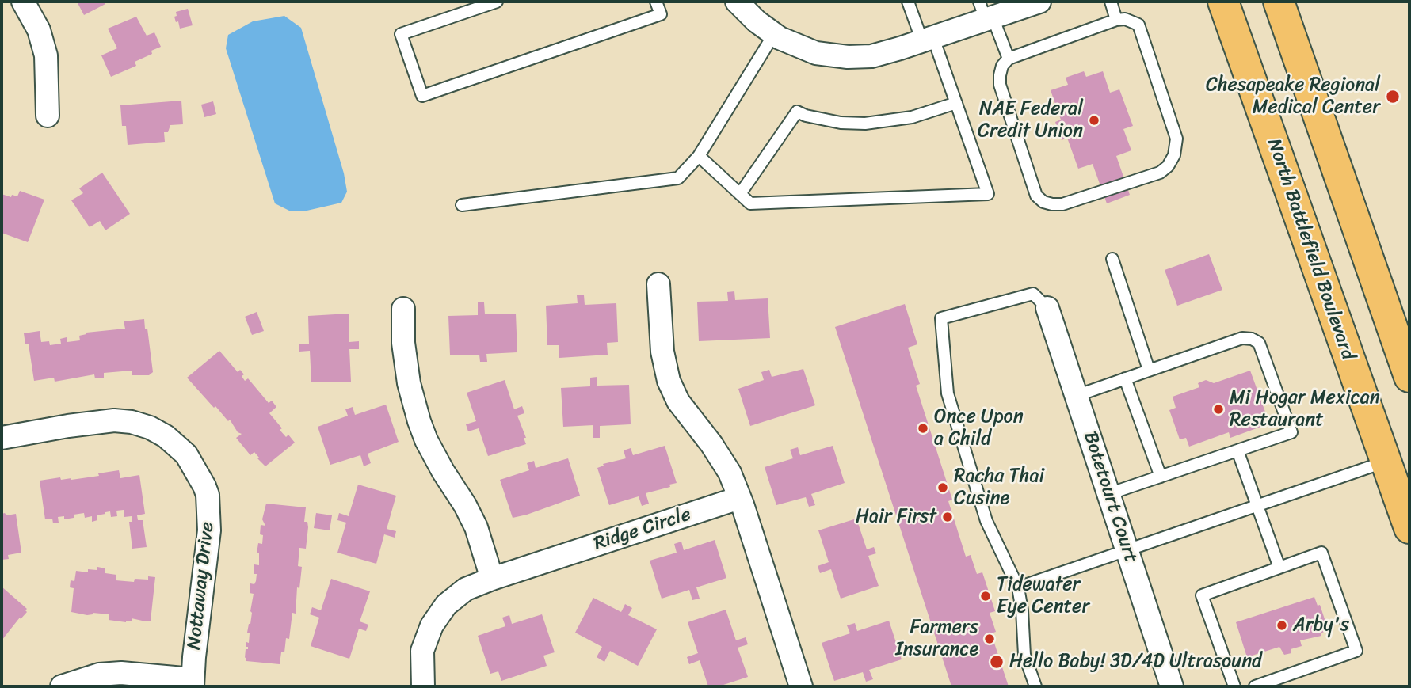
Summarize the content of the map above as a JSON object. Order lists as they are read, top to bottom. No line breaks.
{"streets":{"main road":["North Battlefield Boulevard"],"street":["Botetourt Court","Ridge Circle","Nottaway Drive"]},"places":["Chesapeake Regional Medical Center","NAE Federal Credit Union","Mi Hogar Mexican Restaurant","Once Upon a Child","Racha Thai Cusine","Hair First","Tidewater Eye Center","Arby's","Farmers Insurance","Hello Baby! 3D/4D Ultrasound"]}
